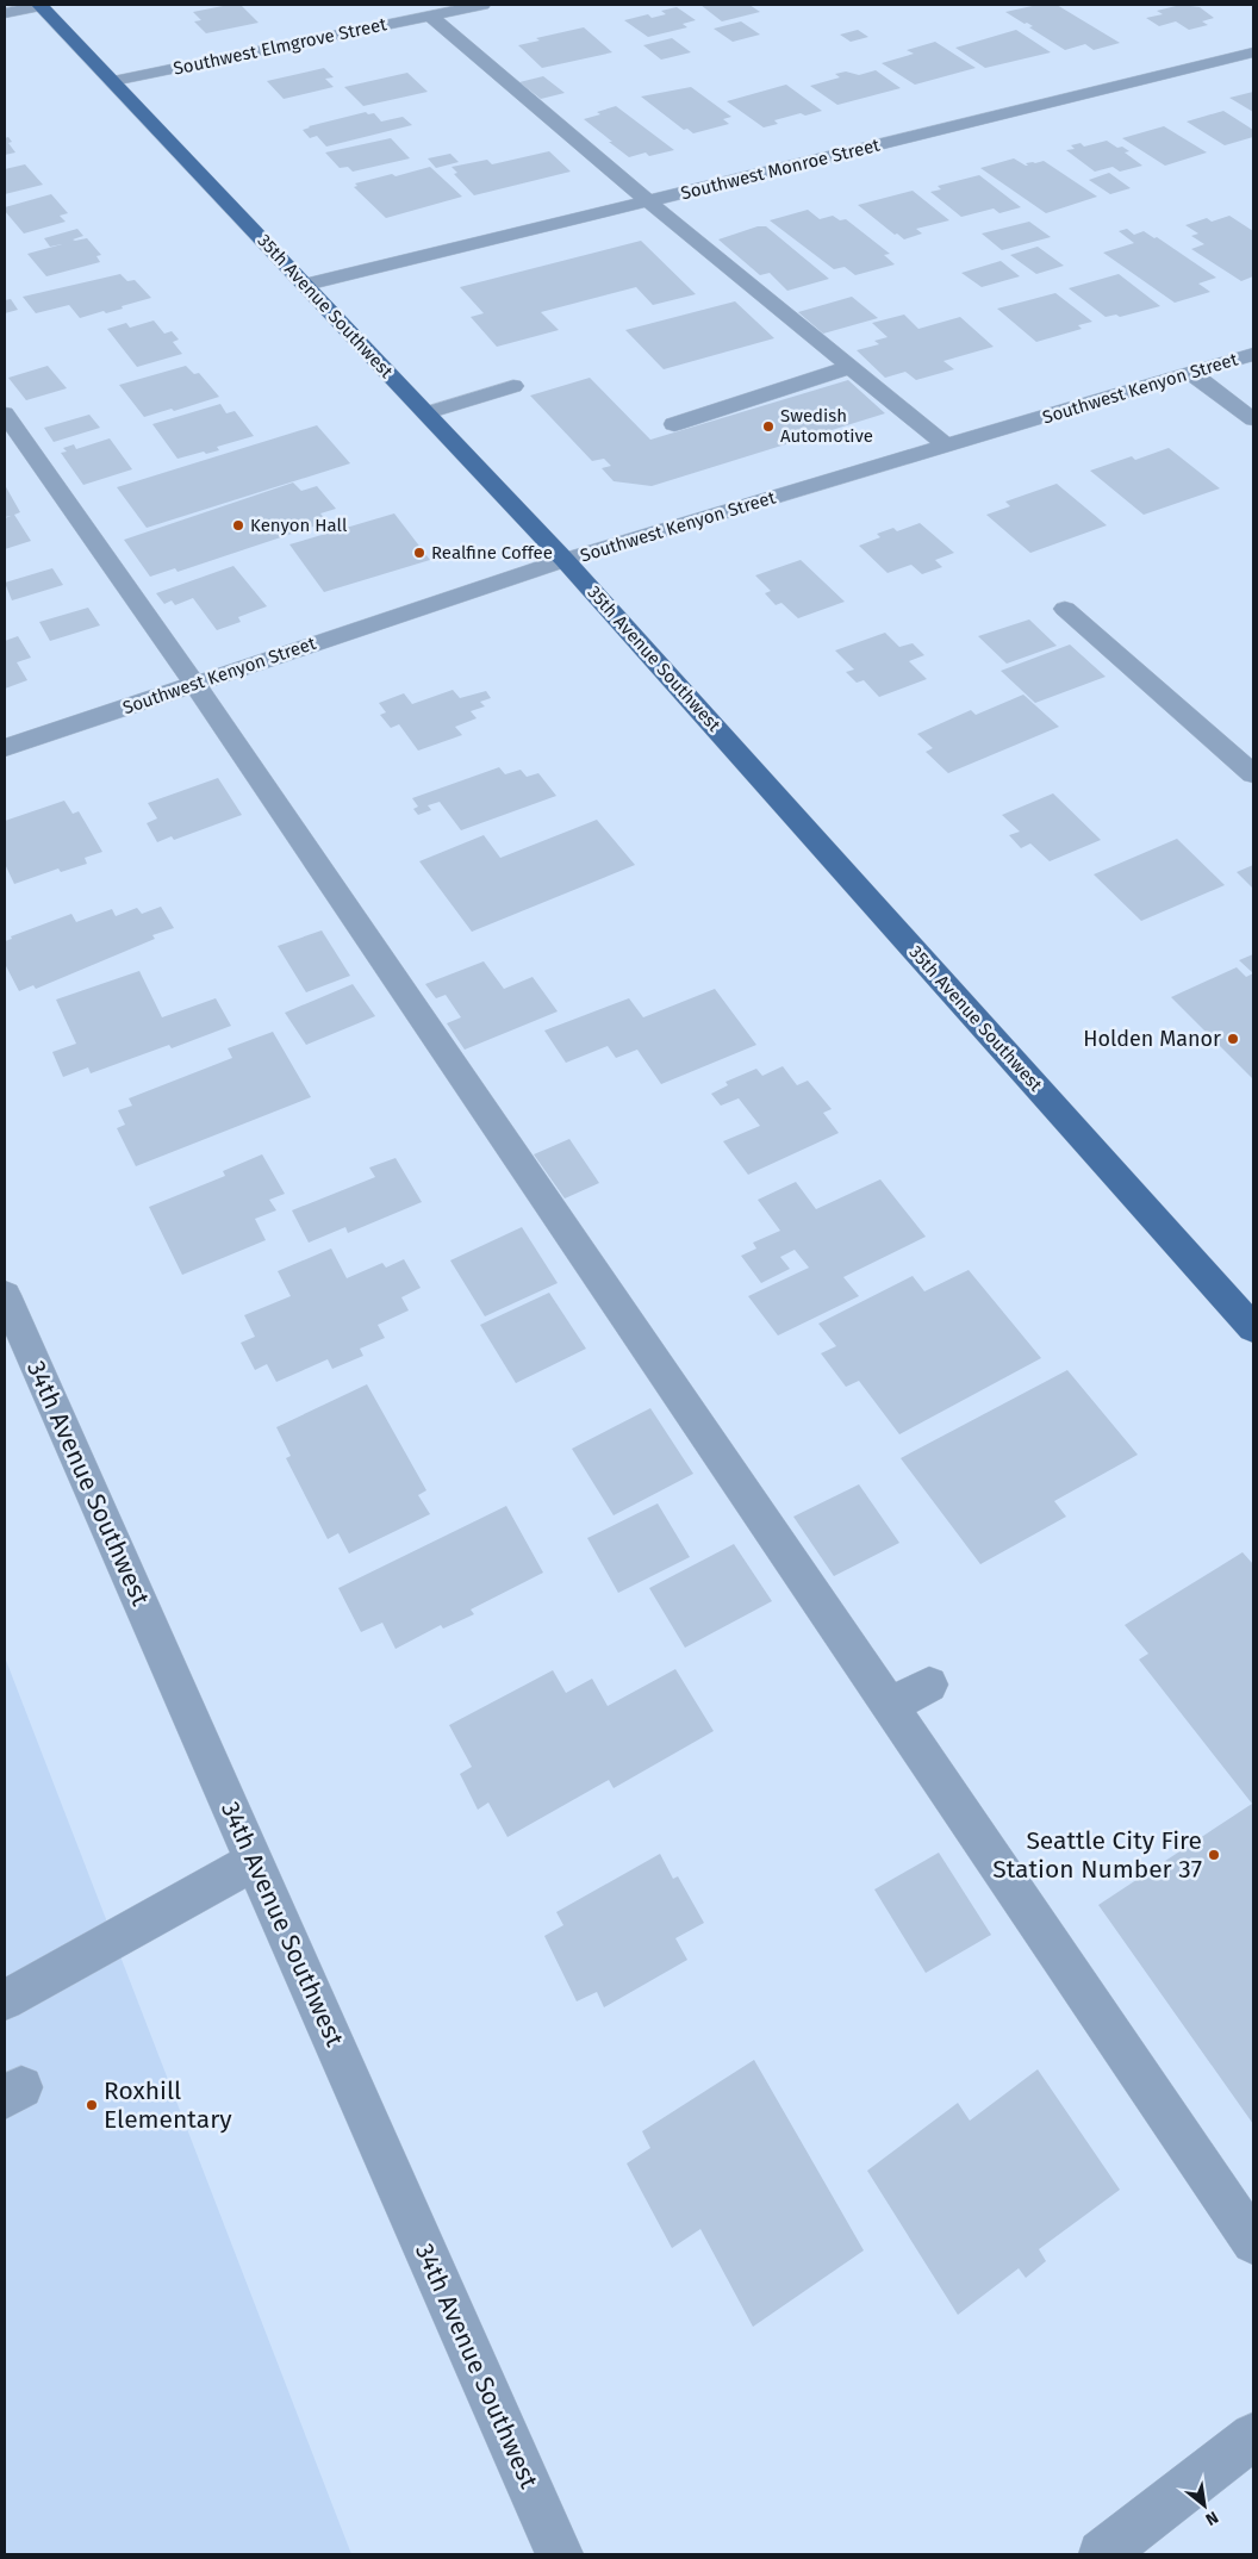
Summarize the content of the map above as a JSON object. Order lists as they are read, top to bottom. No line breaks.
{"streets":{"main road":["35th Avenue Southwest"],"street":["Southwest Elmgrove Street","Southwest Monroe Street","Southwest Kenyon Street","34th Avenue Southwest"]},"crossings":[["Southwest Elmgrove Street","35th Avenue Southwest"],["Southwest Monroe Street","35th Avenue Southwest"],["35th Avenue Southwest","Southwest Kenyon Street"]],"places":["Swedish Automotive","Kenyon Hall","Realfine Coffee","Holden Manor","Seattle City Fire Station Number 37","Roxhill Elementary"],"north":"bottom right"}
